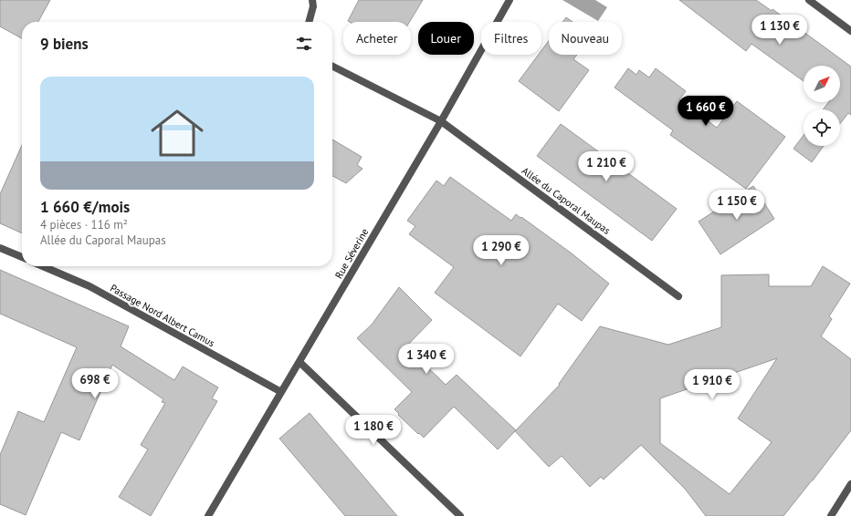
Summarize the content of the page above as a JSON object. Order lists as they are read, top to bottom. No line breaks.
{"streets":{"street":["Allée du Caporal Maupas","Rue Séverine","Passage Nord Albert Camus"]},"crossings":[["Allée du Caporal Maupas","Rue Séverine"],["Rue Séverine","Passage Nord Albert Camus"]],"north":"top right","page":{"price":["1 130 €","1 660 €","1 210 €","1 150 €","1 290 €","1 340 €","698 €","1 910 €","1 180 €"],"chip":["Acheter","Louer","Filtres","Nouveau"],"heading":"9 biens","list":[{"name":"1 660 €/mois","note":"4 pièces · 116 m² · Allée du Caporal Maupas"}]}}
